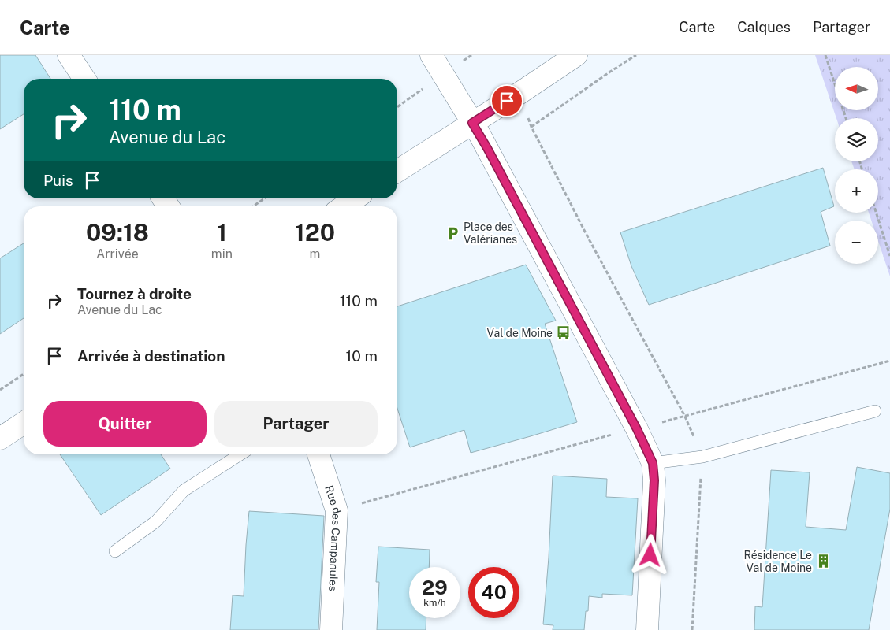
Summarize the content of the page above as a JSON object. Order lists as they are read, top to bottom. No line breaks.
{"streets":{"street":["Rue des Campanules"]},"places":{"parking":["Place des Valérianes"],"bus stop":["Val de Moine"],"building":["Résidence Le Val de Moine"]},"north":"left","page":{"header":"Carte","nav":["Carte","Calques","Partager"],"map_buttons":["+","−"],"turn":["110 m","Avenue du Lac"],"then":"Puis","eta":["09:18","Arrivée","1","min","120","m"],"list":[{"name":"Tournez à droite","note":"Avenue du Lac","value":"110 m"},{"name":"Arrivée à destination","value":"10 m"}],"buttons":["Quitter","Partager"],"speed":"29 km/h","limit":"40"}}
